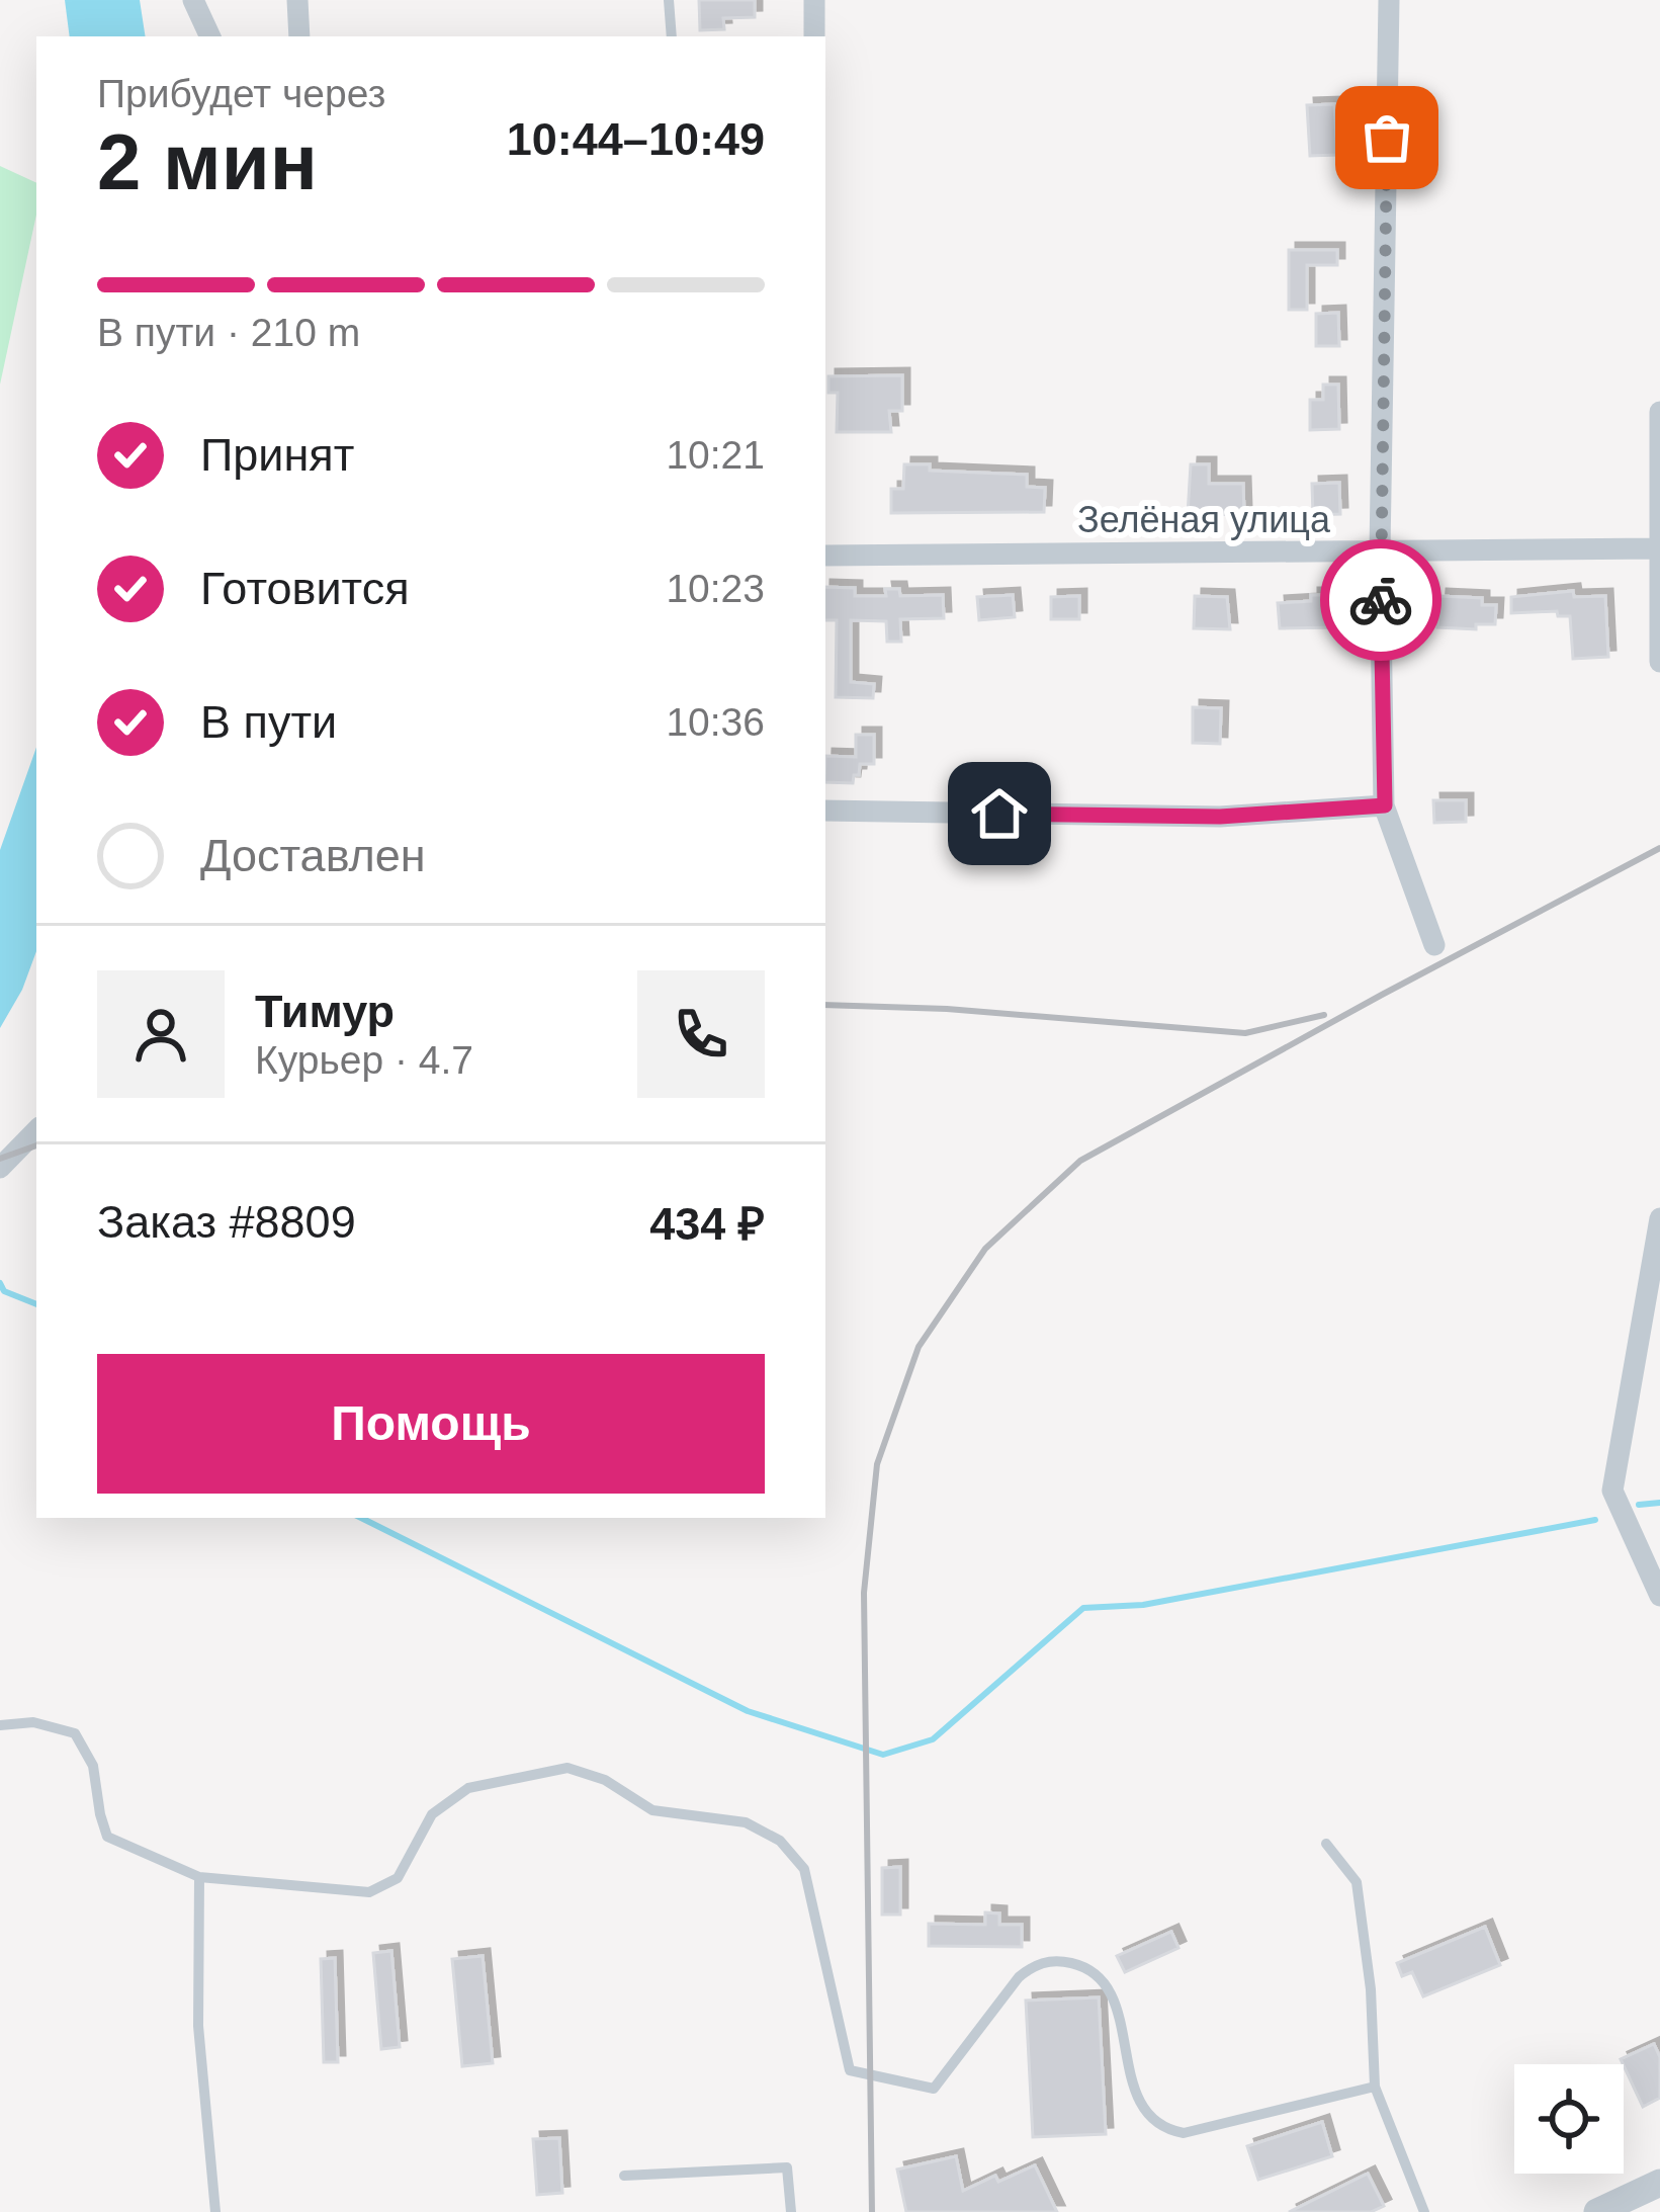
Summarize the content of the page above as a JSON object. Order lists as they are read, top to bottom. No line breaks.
{"streets":{"street":["Зелёная улица"]},"page":{"heading":["2 мин","Прибудет через","10:44–10:49"],"panel":["Тимур","Курьер · 4.7","Заказ #8809","434 ₽"],"bar":"В пути · 210 m","list":[["Принят","10:21"],["Готовится","10:23"],["В пути","10:36"],"Доставлен"],"buttons":"Помощь"}}
